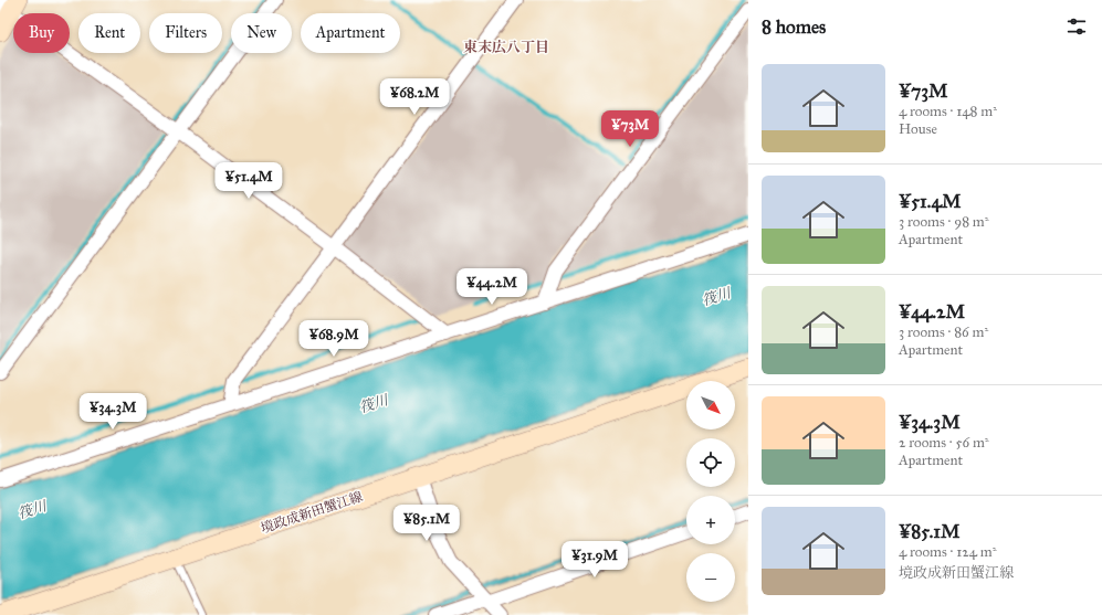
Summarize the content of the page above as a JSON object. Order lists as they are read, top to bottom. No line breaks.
{"streets":{"main road":["境政成新田蟹江線"]},"districts":["東末広八丁目"],"water":["筏川"],"north":"bottom right","page":{"heading":"8 homes","chip":["Buy","Rent","Filters","New","Apartment"],"list":[{"name":"¥73M","note":"4 rooms · 148 m² · House"},{"name":"¥51.4M","note":"3 rooms · 98 m² · Apartment"},{"name":"¥44.2M","note":"3 rooms · 86 m² · Apartment"},{"name":"¥34.3M","note":"2 rooms · 56 m² · Apartment"},{"name":"¥85.1M","note":"4 rooms · 124 m² · 境政成新田蟹江線"}],"price":["¥68.2M","¥73M","¥51.4M","¥44.2M","¥68.9M","¥34.3M","¥85.1M","¥31.9M"],"map_buttons":["+","−"]}}
